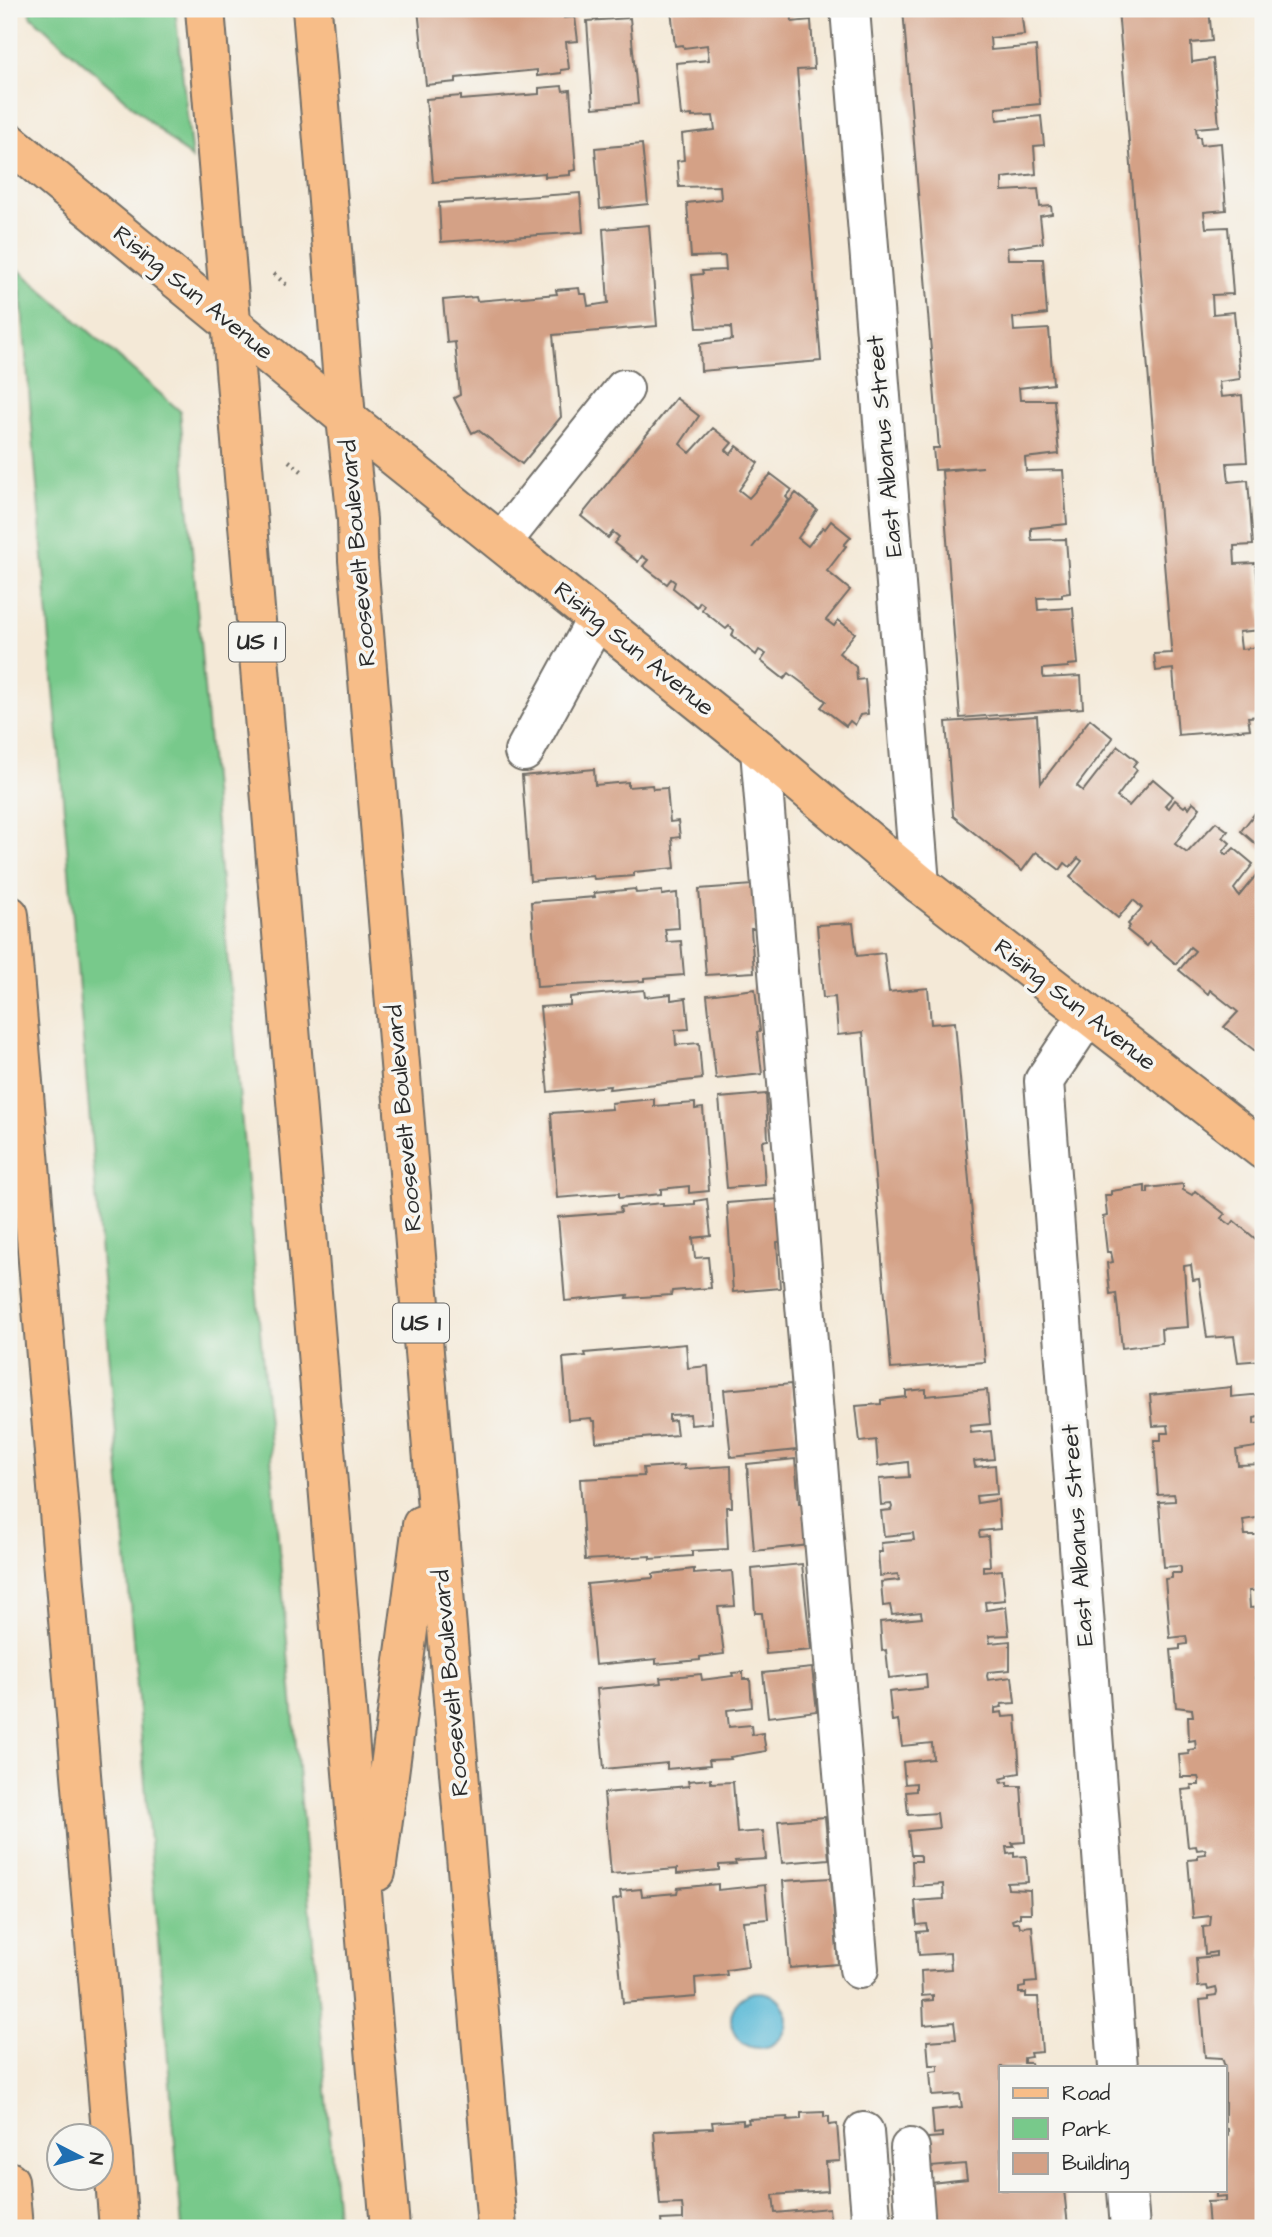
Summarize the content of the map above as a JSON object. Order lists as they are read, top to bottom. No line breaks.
{"streets":{"main road":["Rising Sun Avenue","Roosevelt Boulevard","US 1"],"street":["East Albanus Street"]},"crossings":[["Rising Sun Avenue","East Albanus Street"],["Rising Sun Avenue","Roosevelt Boulevard"],["Rising Sun Avenue","US 1"]],"legend":["Road","Park","Building"],"north":"right"}
